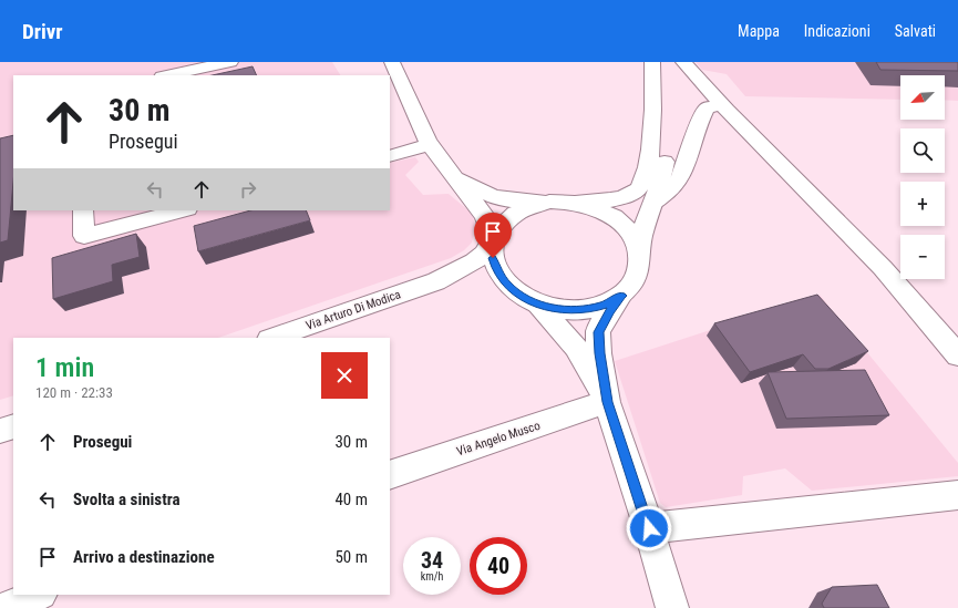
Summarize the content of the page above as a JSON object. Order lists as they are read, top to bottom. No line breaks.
{"streets":{"street":["Via Arturo Di Modica","Via Angelo Musco"]},"north":"bottom left","page":{"header":"Drivr","nav":["Mappa","Indicazioni","Salvati"],"map_buttons":["+","−"],"turn":["30 m","Prosegui"],"heading":["1 min","120 m · 22:33"],"list":[{"name":"Prosegui","value":"30 m"},{"name":"Svolta a sinistra","value":"40 m"},{"name":"Arrivo a destinazione","value":"50 m"}],"speed":"34 km/h","limit":"40"}}
